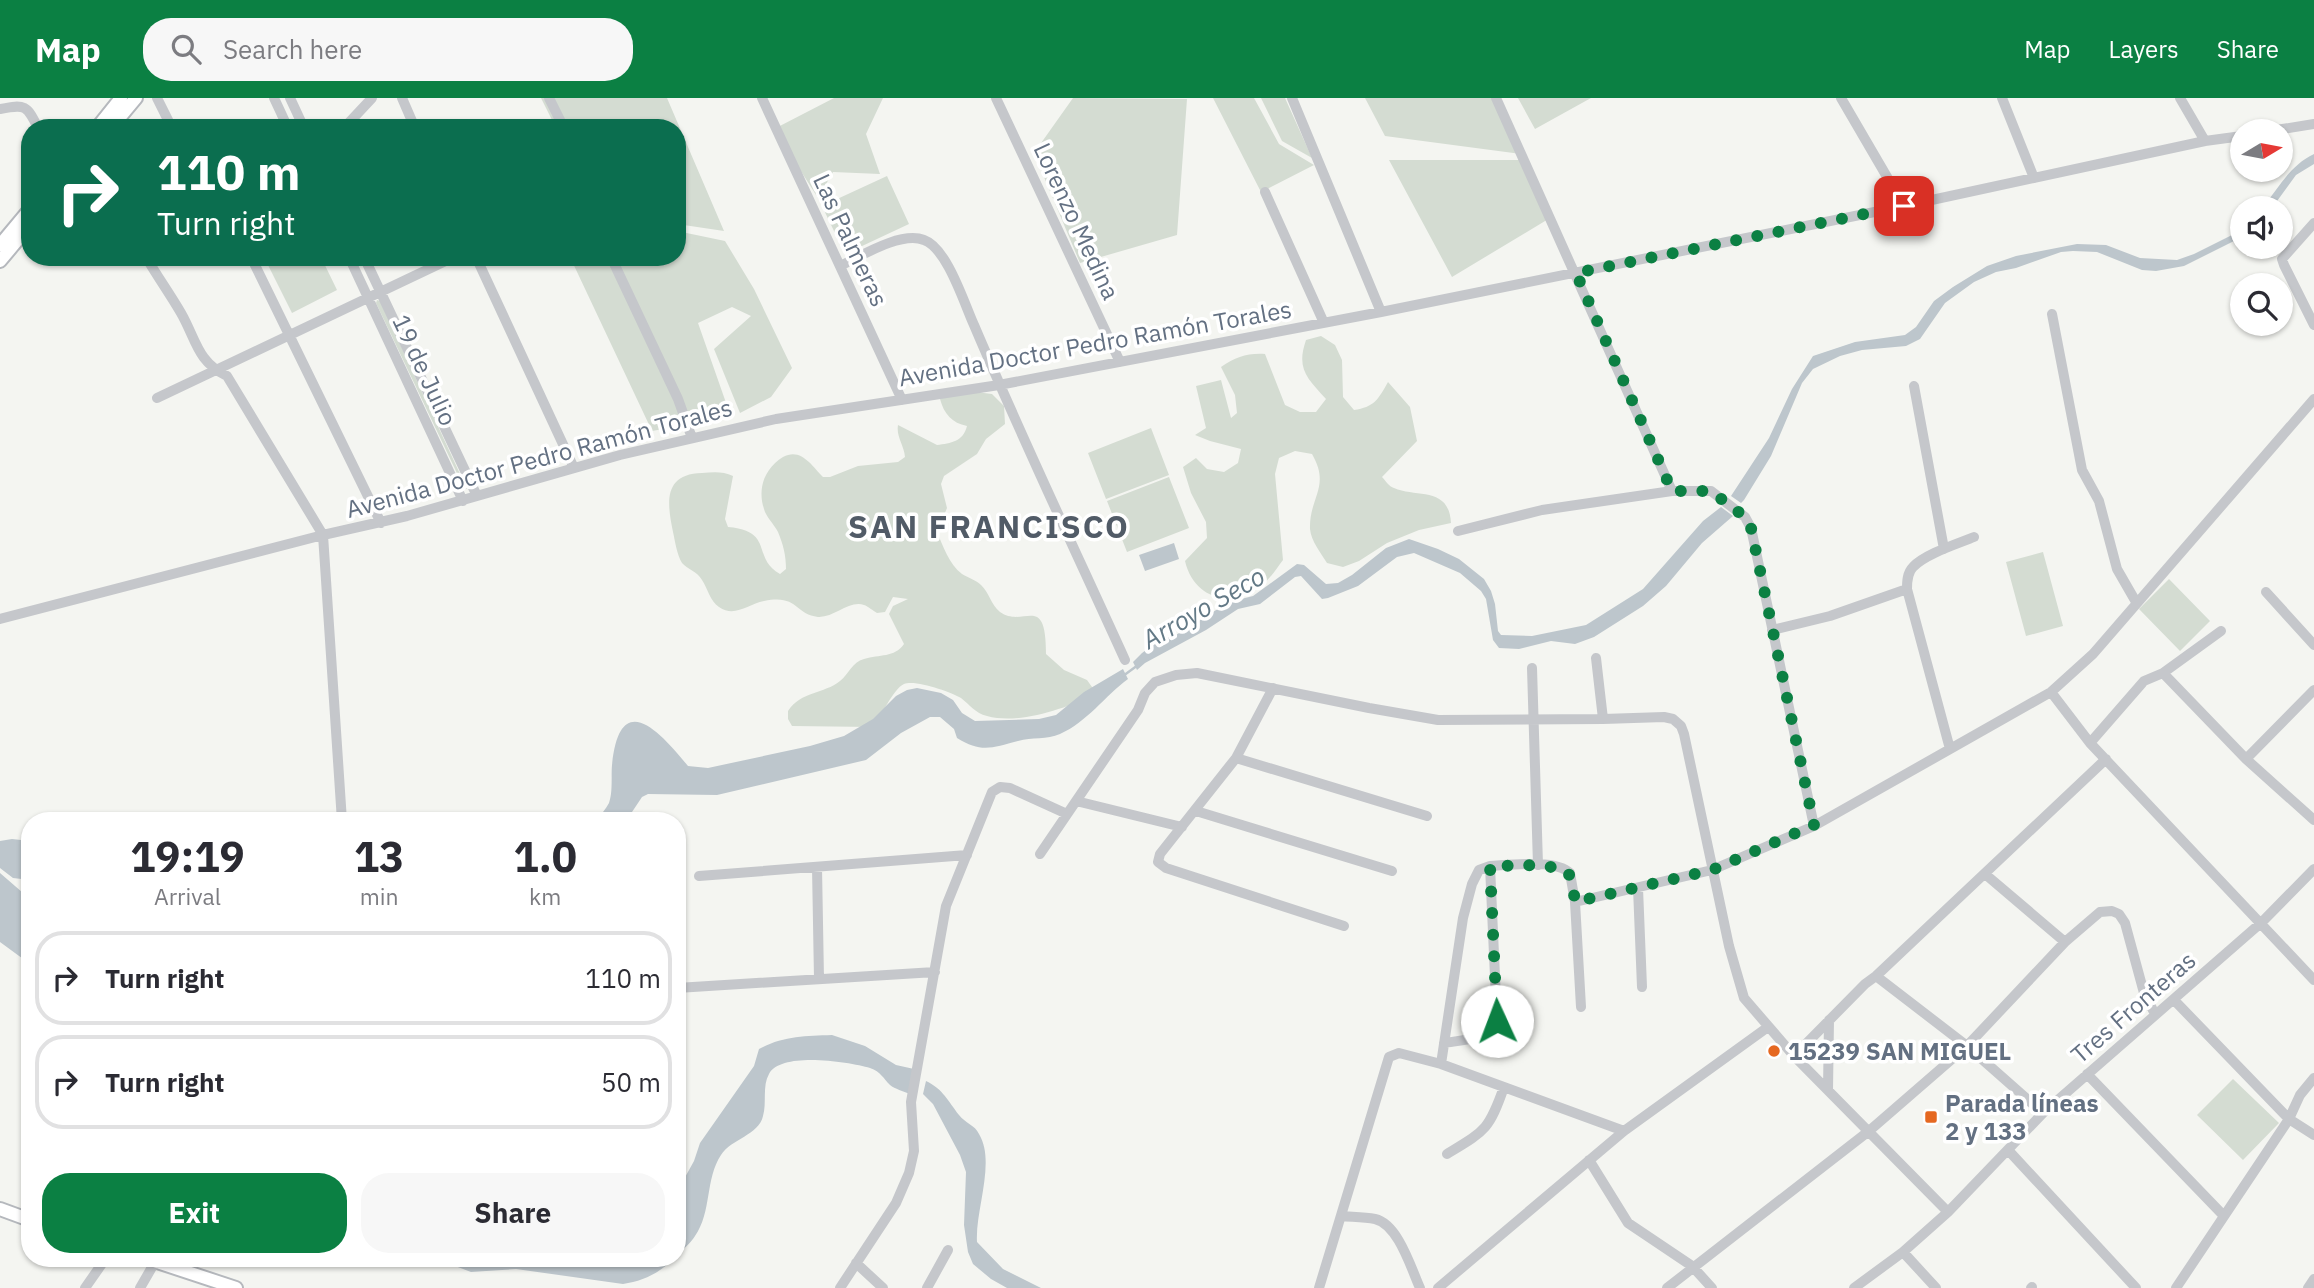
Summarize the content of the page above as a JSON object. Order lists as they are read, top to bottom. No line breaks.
{"streets":{"street":["Lorenzo Medina","Las Palmeras","Avenida Doctor Pedro Ramón Torales","19 de Julio","Tres Fronteras"]},"crossings":[["Lorenzo Medina","Avenida Doctor Pedro Ramón Torales"],["Las Palmeras","Avenida Doctor Pedro Ramón Torales"],["Avenida Doctor Pedro Ramón Torales","19 de Julio"]],"districts":["SAN FRANCISCO"],"water":["Arroyo Seco"],"places":{"other":["15239 SAN MIGUEL"],"transit":["Parada líneas 2 y 133"]},"north":"right","page":{"header":"Map","search":"Search here","nav":["Map","Layers","Share"],"turn":["110 m","Turn right"],"eta":["19:19","Arrival","13","min","1.0","km"],"list":[{"name":"Turn right","value":"110 m"},{"name":"Turn right","value":"50 m"}],"buttons":["Exit","Share"]}}
